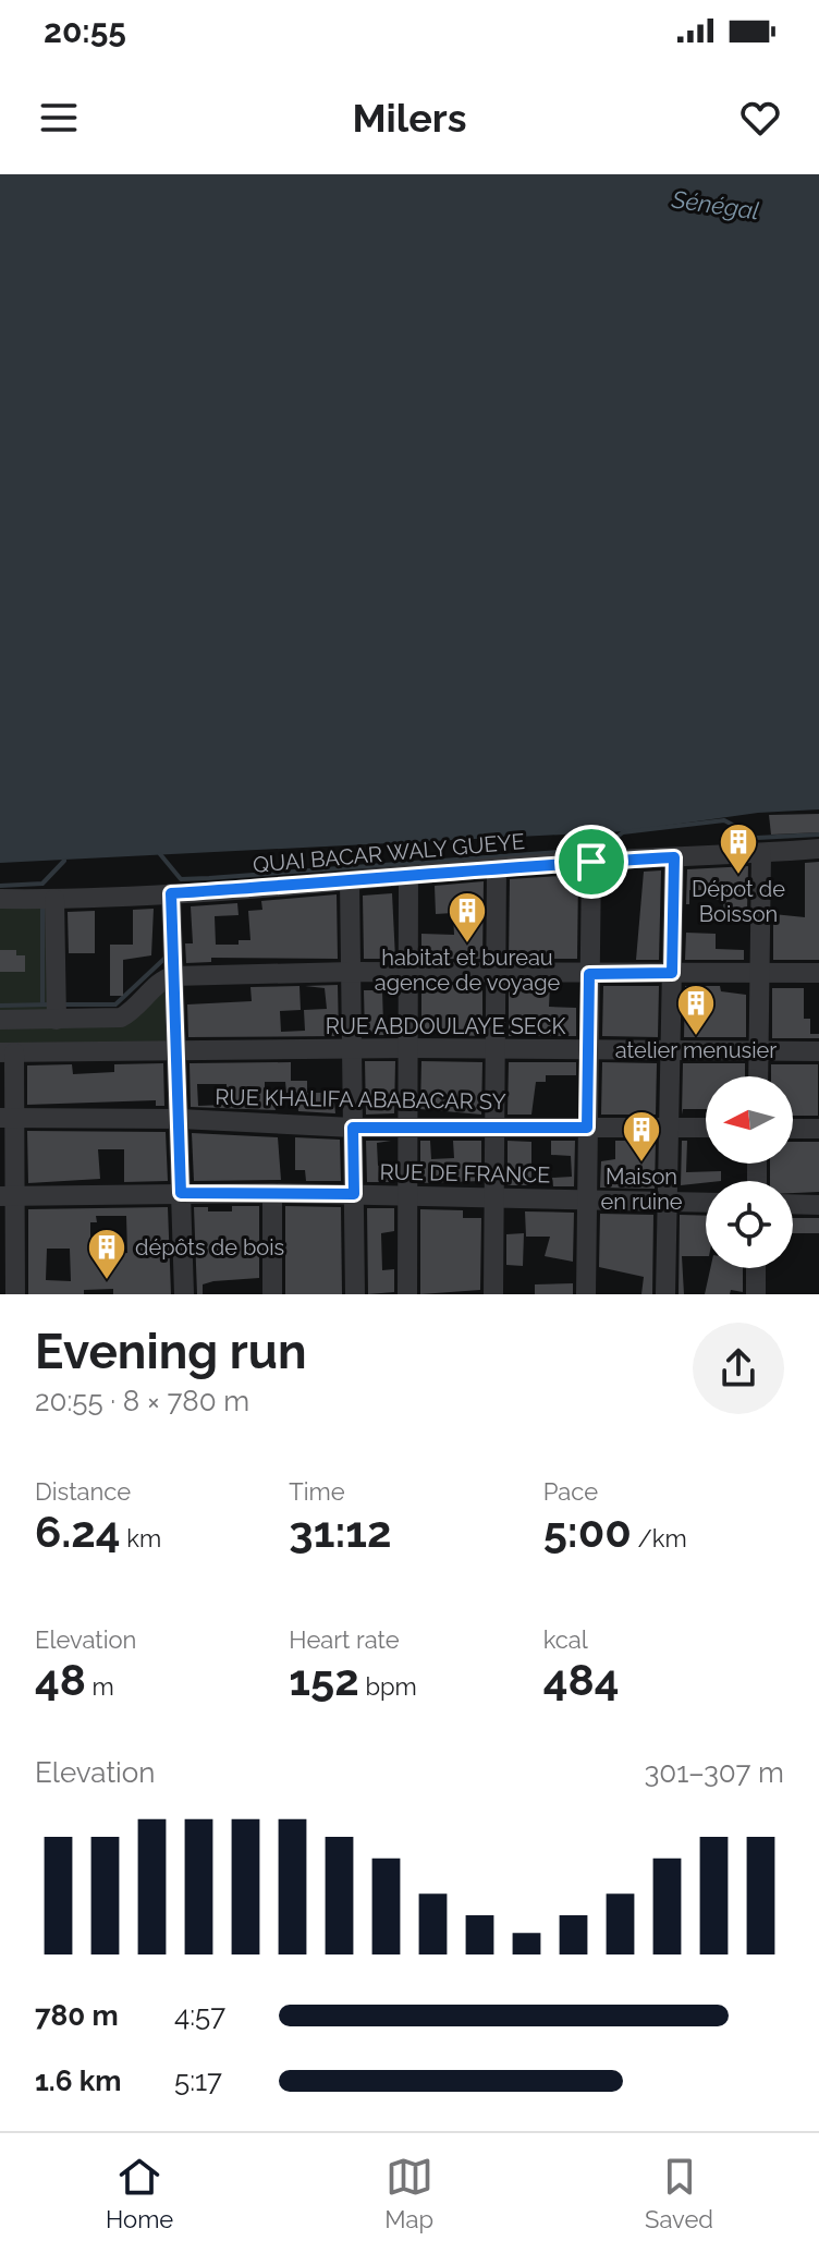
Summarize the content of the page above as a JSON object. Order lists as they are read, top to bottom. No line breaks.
{"streets":{"street":["QUAI BACAR WALY GUEYE","RUE ABDOULAYE SECK","RUE KHALIFA ABABACAR SY","RUE DE FRANCE"]},"water":["Sénégal"],"places":{"building":["Dépot de Boisson","habitat et bureau agence de voyage","atelier menusier","Maison en ruine","dépôts de bois"]},"north":"left","page":{"status":"20:55","header":"Milers","heading":["Evening run","20:55 · 8 × 780 m"],"stats":[["Distance","6.24 km"],["Time","31:12"],["Pace","5:00 /km"],["Elevation","48 m"],["Heart rate","152 bpm"],["kcal","484"]],"chart":["Elevation","301–307 m"],"list":[{"name":"780 m","note":"4:57"},{"name":"1.6 km","note":"5:17"}],"tabs":["Home","Map","Saved"]}}
